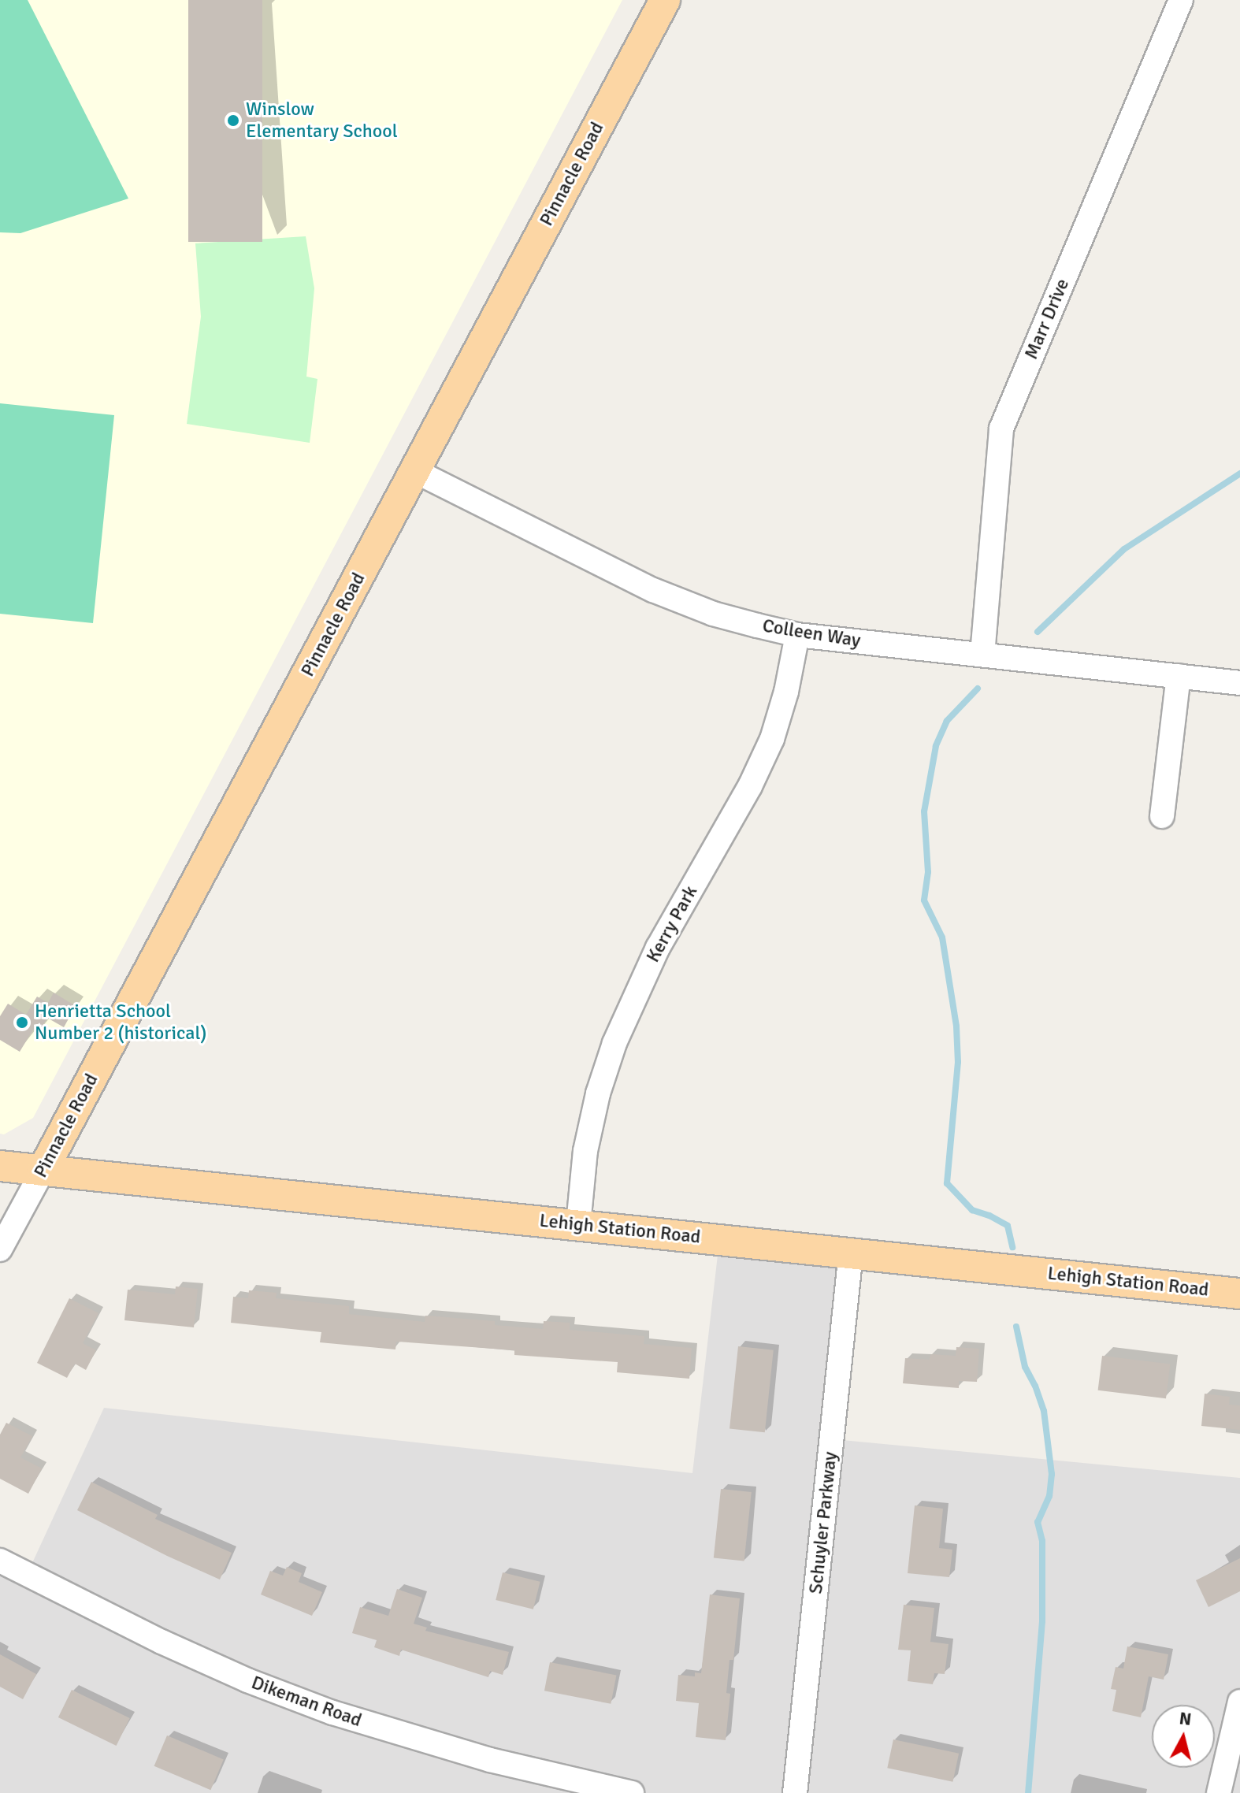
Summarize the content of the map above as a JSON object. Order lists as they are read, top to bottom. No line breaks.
{"streets":{"main road":["Pinnacle Road","Lehigh Station Road"],"street":["Marr Drive","Colleen Way","Kerry Park","Schuyler Parkway","Dikeman Road"]},"crossings":[["Pinnacle Road","Colleen Way"],["Pinnacle Road","Lehigh Station Road"],["Marr Drive","Colleen Way"],["Colleen Way","Kerry Park"],["Kerry Park","Lehigh Station Road"],["Lehigh Station Road","Schuyler Parkway"]],"places":["Winslow Elementary School","Henrietta School Number 2 (historical)"],"north":"top"}
